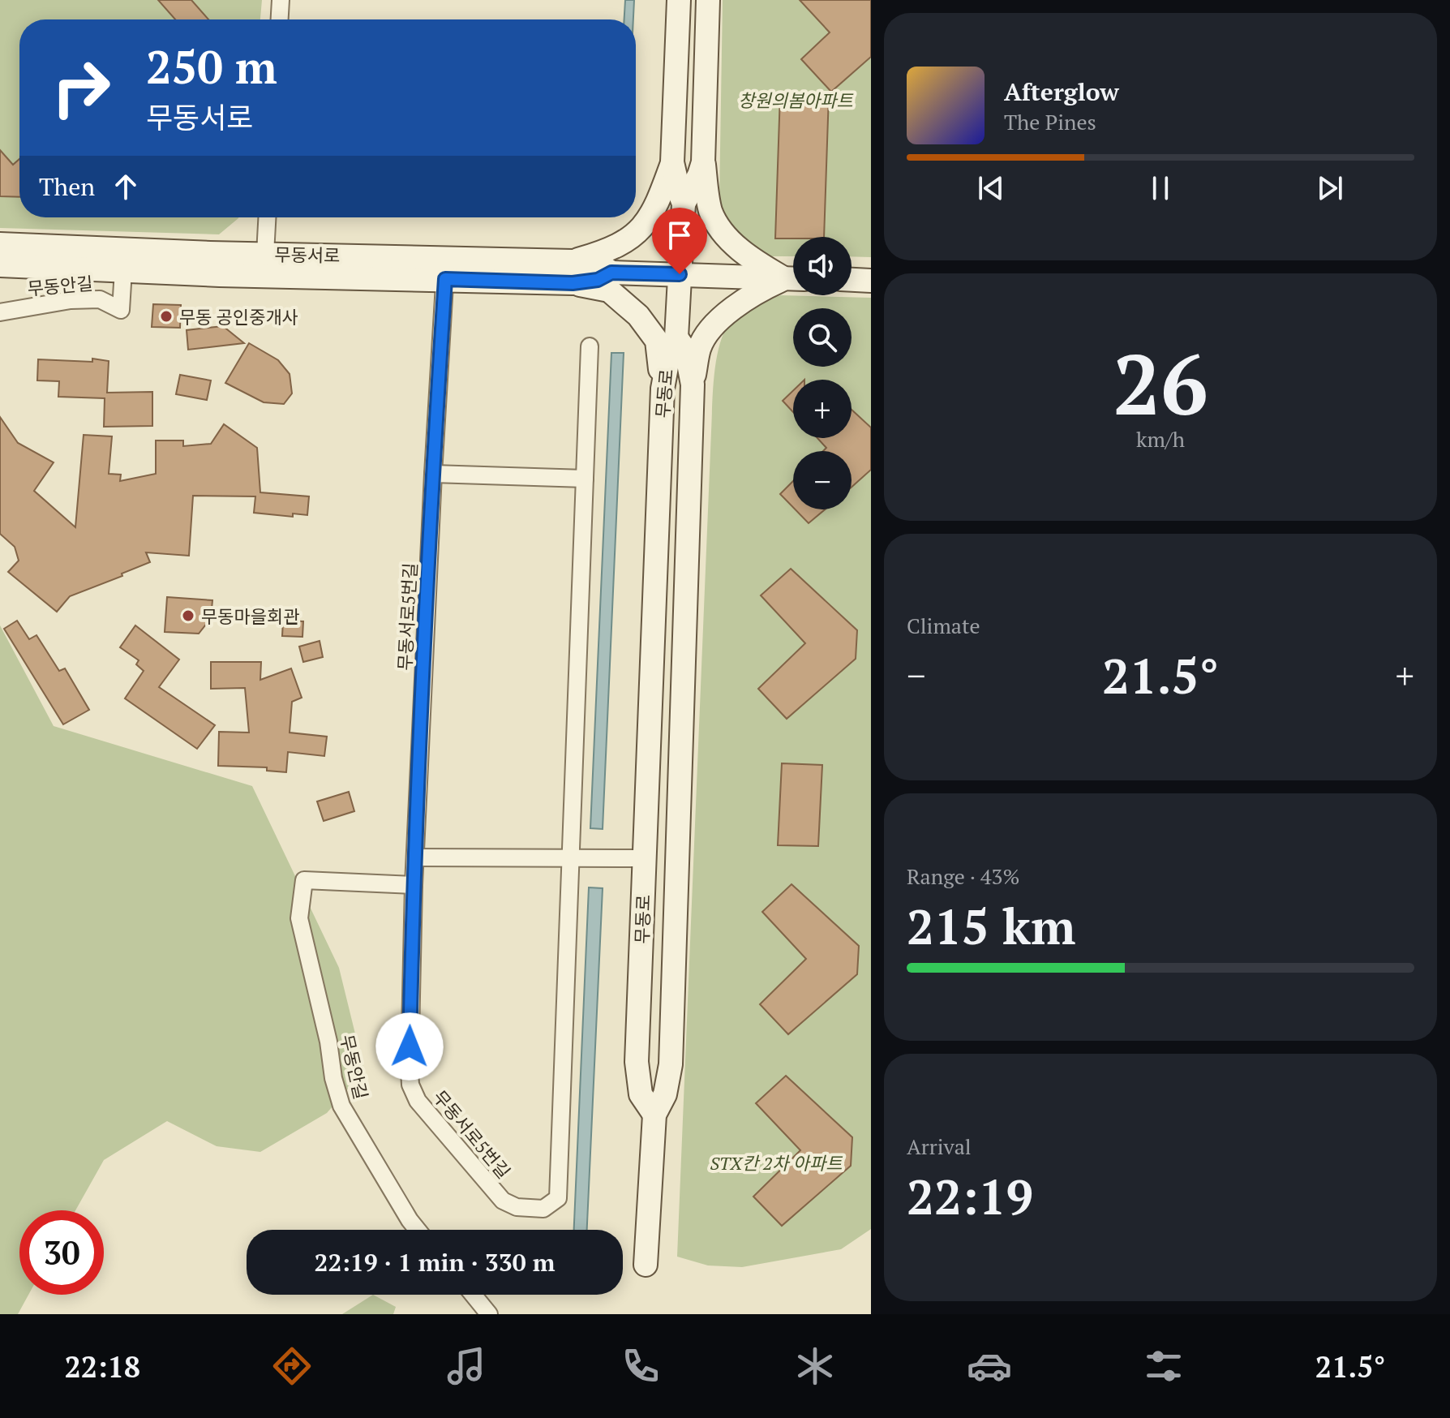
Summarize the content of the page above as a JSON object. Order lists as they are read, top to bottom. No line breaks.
{"streets":{"main road":["무동서로","무동로"],"street":["무동안길","무동서로5번길"]},"crossings":[["무동서로","무동안길"],["무동서로","무동서로5번길"],["무동안길","무동서로5번길"]],"parks":["창원의봄아파트","STX칸 2차 아파트"],"places":["무동 공인중개사","무동마을회관"],"page":{"turn":["250 m","무동서로"],"song":["Afterglow","The Pines"],"then":"Then","map_buttons":["+","−"],"tile":[["26","km/h"],"Climate",["Range · 43%","215 km"],["Arrival","22:19"]],"heat":["−","21.5°","+"],"limit":"30","trip":"22:19 · 1 min · 330 m","tabs":["22:18","21.5°"]}}
